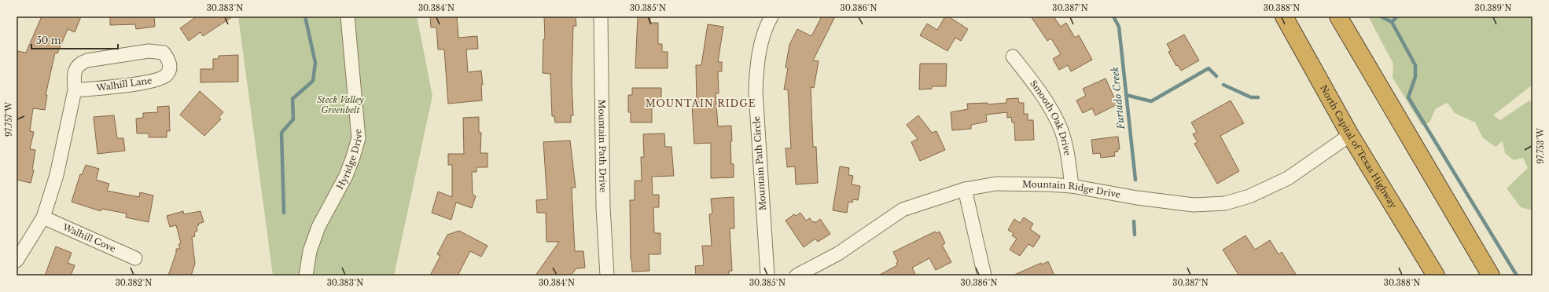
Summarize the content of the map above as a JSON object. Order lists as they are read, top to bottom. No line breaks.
{"streets":{"highway":["North Capital of Texas Highway"],"street":["Walhill Lane","Smooth Oak Drive","Mountain Path Drive","Hyridge Drive","Mountain Path Circle","Mountain Ridge Drive","Walhill Cove"]},"crossings":[["Walhill Lane","Walhill Cove"],["Smooth Oak Drive","Mountain Ridge Drive"],["North Capital of Texas Highway","Mountain Ridge Drive"]],"districts":["MOUNTAIN RIDGE"],"water":["Furtado Creek"],"parks":["Steck Valley Greenbelt"],"scale_bar":"50 m","coordinates":["30.383°N","30.384°N","30.385°N","30.386°N","30.387°N","30.388°N","30.389°N","97.757°W","97.753°W","30.382°N"]}
